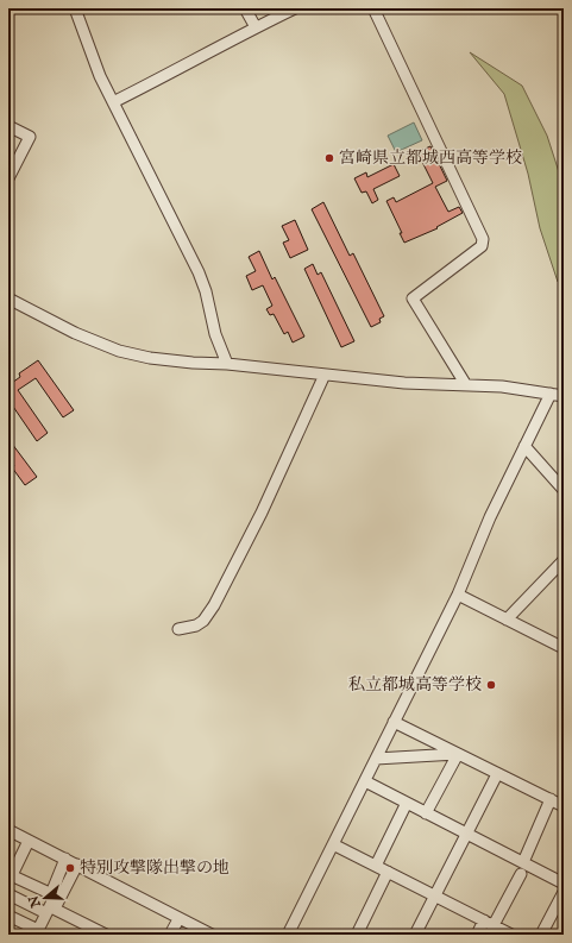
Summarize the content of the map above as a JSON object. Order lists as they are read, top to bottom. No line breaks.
{"places":["宮崎県立都城西高等学校","私立都城高等学校","特別攻撃隊出撃の地"],"north":"left"}
